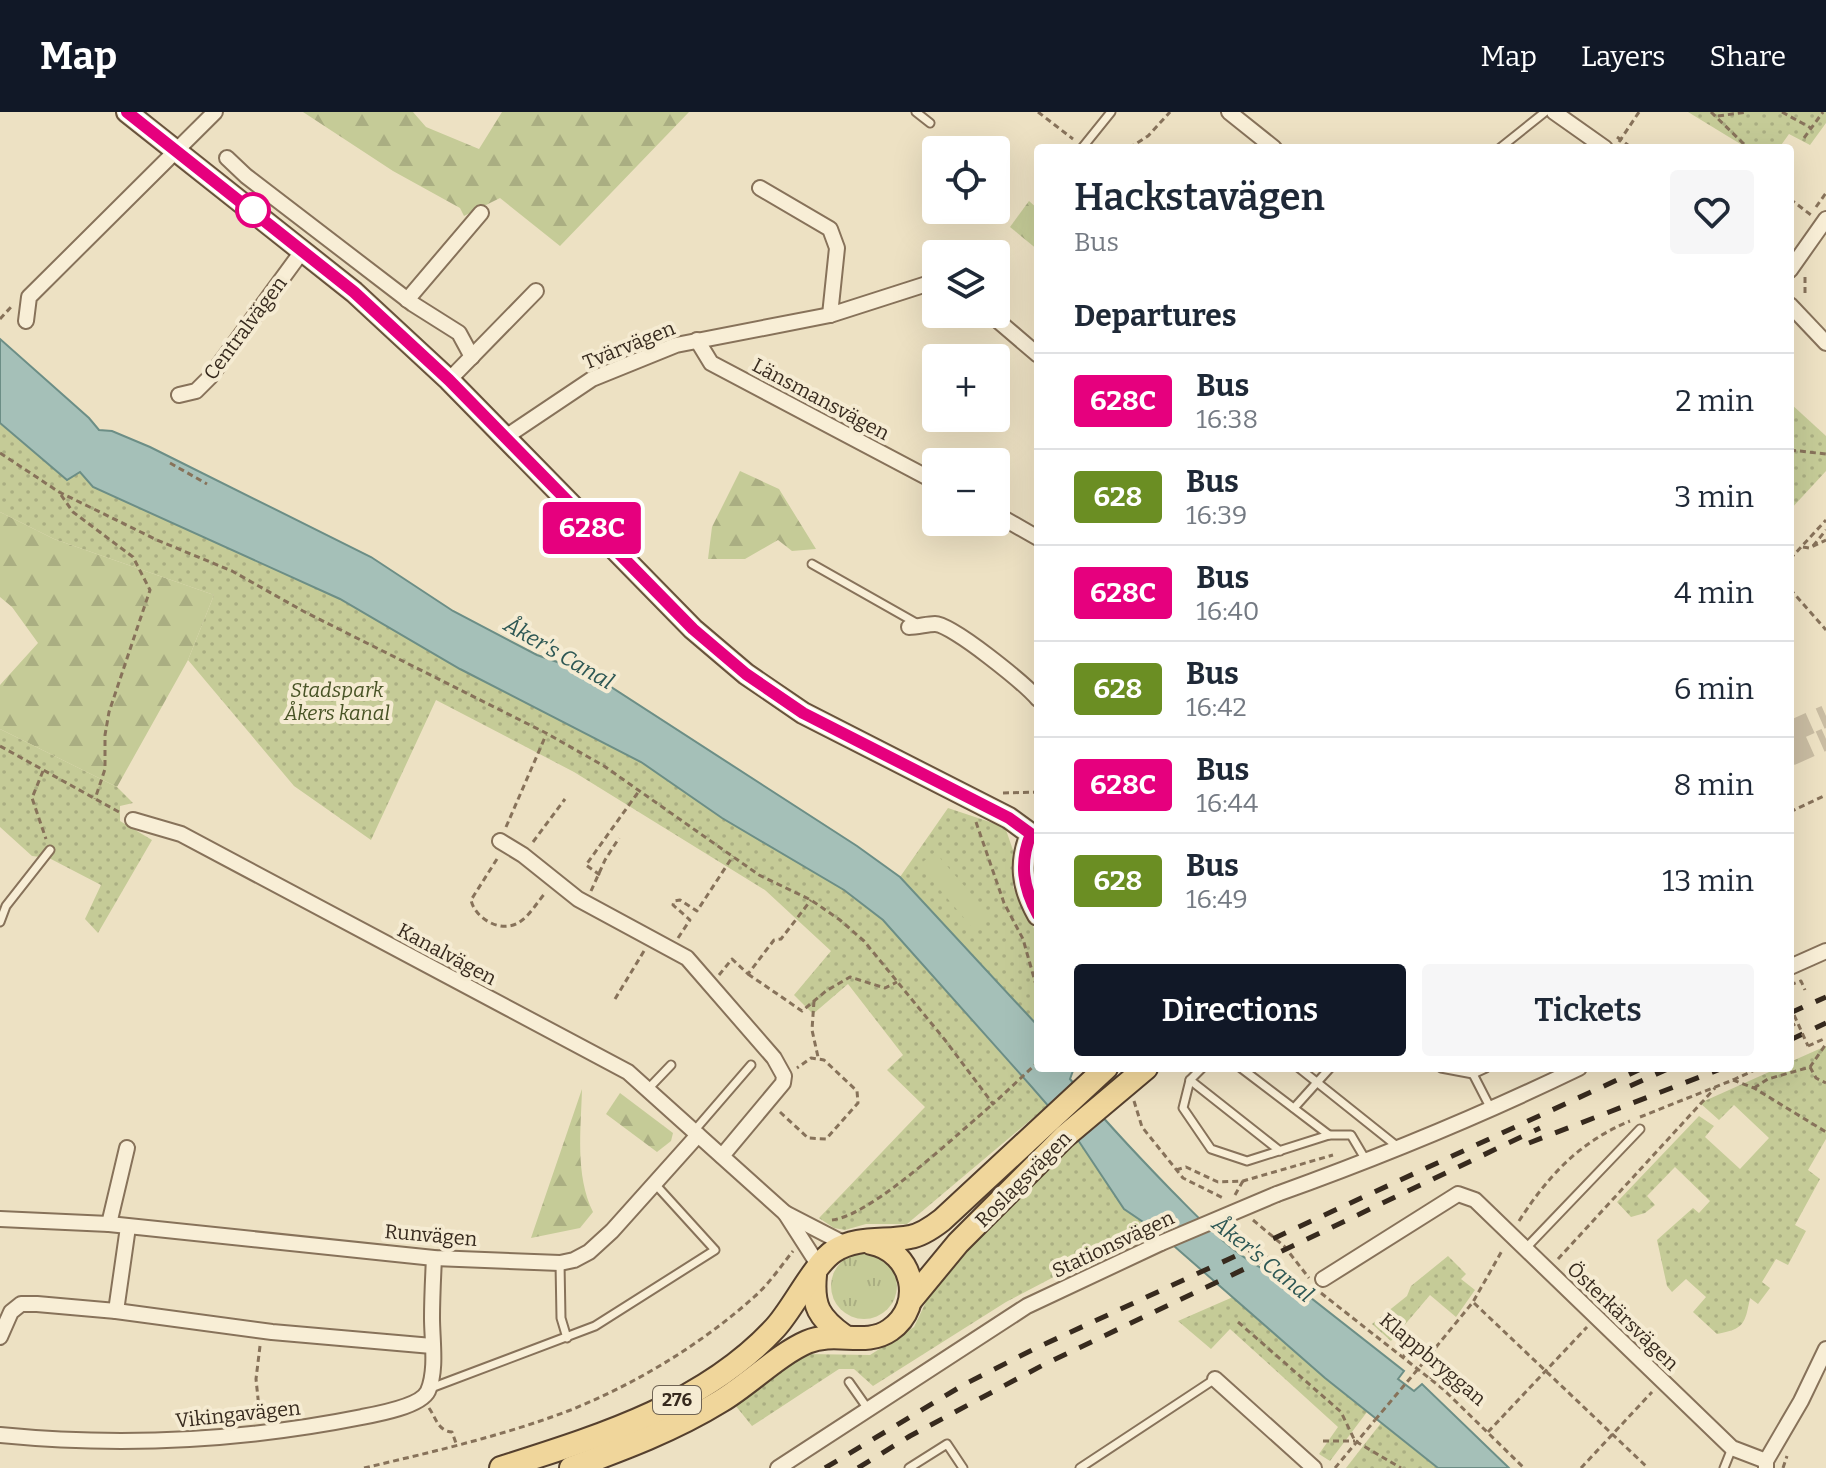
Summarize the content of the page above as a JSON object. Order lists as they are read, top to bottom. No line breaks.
{"streets":{"main road":["Roslagsvägen","276"],"street":["Centralvägen","Tvärvägen","Länsmansvägen","Kanalvägen","Runvägen","Stationsvägen","Österkärsvägen","Vikingavägen"],"path":["Klappbryggan"]},"crossings":[["Tvärvägen","Länsmansvägen"],["Kanalvägen","Roslagsvägen"],["Kanalvägen","Runvägen"],["Kanalvägen","276"],["Roslagsvägen","276"],["Österkärsvägen","Klappbryggan"]],"water":["Åker's Canal"],"parks":["Stadspark Åkers kanal"],"lines":["bus line 628C"],"page":{"header":"Map","nav":["Map","Layers","Share"],"on_map":"628C","map_buttons":["+","−"],"heading":[["Hackstavägen","Bus"],"Departures"],"list":[{"mark":"628C","name":"Bus","note":"16:38","value":"2 min"},{"mark":"628","name":"Bus","note":"16:39","value":"3 min"},{"mark":"628C","name":"Bus","note":"16:40","value":"4 min"},{"mark":"628","name":"Bus","note":"16:42","value":"6 min"},{"mark":"628C","name":"Bus","note":"16:44","value":"8 min"},{"mark":"628","name":"Bus","note":"16:49","value":"13 min"}],"buttons":["Directions","Tickets"]}}
